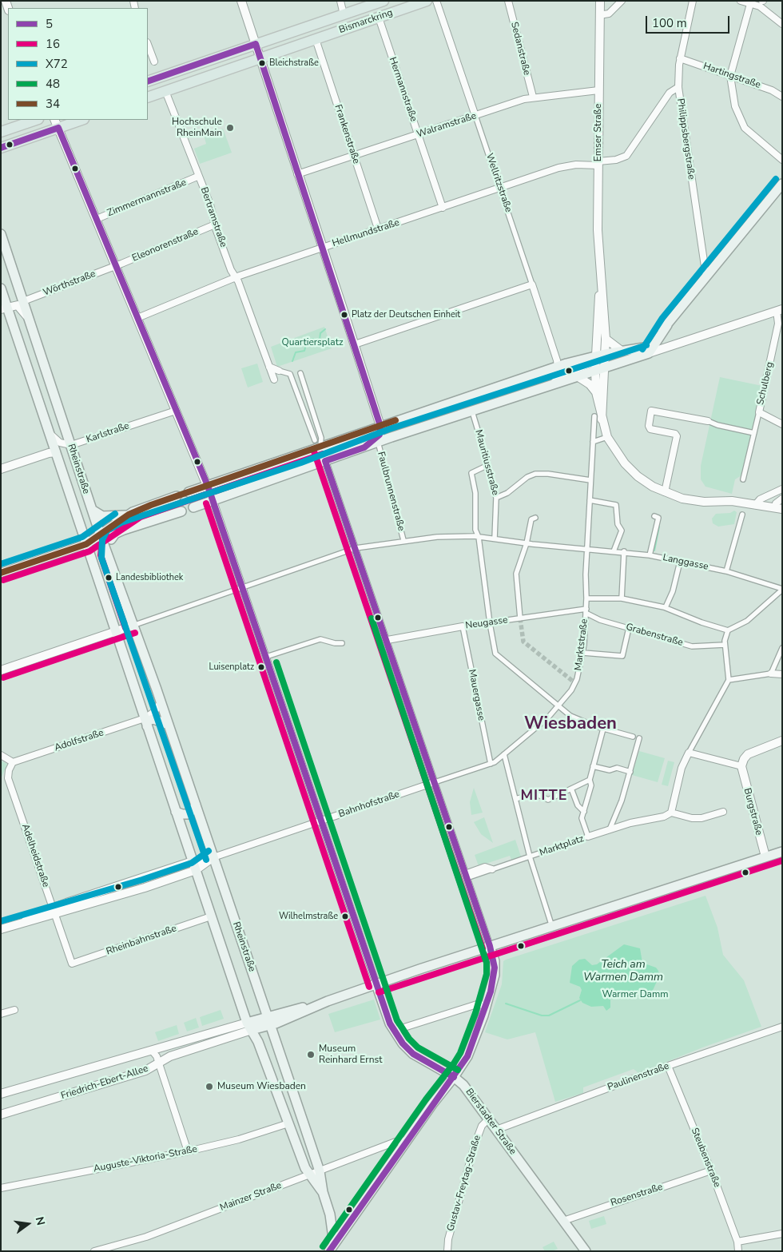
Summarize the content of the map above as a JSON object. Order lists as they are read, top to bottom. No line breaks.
{"streets":{"main road":["Bismarckring","Rheinstraße","Bierstadter Straße"],"street":["Sedanstraße","Hartingstraße","Hermannstraße","Walramstraße","Emser Straße","Frankenstraße","Philippsbergstraße","Wellritzstraße","Zimmermannstraße","Bertramstraße","Hellmundstraße","Eleonorenstraße","Wörthstraße","Schulberg","Karlstraße","Mauritiusstraße","Faulbrunnenstraße","Langgasse","Neugasse","Grabenstraße","Marktstraße","Mauergasse","Adolfstraße","Bahnhofstraße","Burgstraße","Marktplatz","Adelheidstraße","Rheinbahnstraße","Paulinenstraße","Friedrich-Ebert-Allee","Steubenstraße","Auguste-Viktoria-Straße","Gustav-Freytag-Straße","Rosenstraße","Mainzer Straße"]},"crossings":[["Bismarckring","Hermannstraße"],["Bismarckring","Frankenstraße"],["Bismarckring","Bertramstraße"],["Sedanstraße","Walramstraße"],["Hartingstraße","Philippsbergstraße"],["Hermannstraße","Walramstraße"],["Hermannstraße","Hellmundstraße"],["Walramstraße","Emser Straße"],["Walramstraße","Frankenstraße"],["Walramstraße","Wellritzstraße"],["Emser Straße","Hellmundstraße"],["Frankenstraße","Hellmundstraße"],["Philippsbergstraße","Hellmundstraße"],["Wellritzstraße","Hellmundstraße"],["Zimmermannstraße","Bertramstraße"],["Bertramstraße","Hellmundstraße"],["Bertramstraße","Eleonorenstraße"],["Eleonorenstraße","Wörthstraße"],["Wörthstraße","Rheinstraße"],["Karlstraße","Rheinstraße"],["Mauritiusstraße","Langgasse"],["Rheinstraße","Langgasse"],["Rheinstraße","Adolfstraße"],["Rheinstraße","Bahnhofstraße"],["Rheinstraße","Rheinbahnstraße"],["Rheinstraße","Friedrich-Ebert-Allee"],["Rheinstraße","Auguste-Viktoria-Straße"],["Rheinstraße","Mainzer Straße"],["Faulbrunnenstraße","Langgasse"],["Langgasse","Marktstraße"],["Neugasse","Grabenstraße"],["Neugasse","Marktstraße"],["Neugasse","Mauergasse"],["Grabenstraße","Marktstraße"],["Marktstraße","Mauergasse"],["Marktstraße","Bahnhofstraße"],["Marktstraße","Marktplatz"],["Bahnhofstraße","Adelheidstraße"],["Adelheidstraße","Rheinbahnstraße"],["Paulinenstraße","Bierstadter Straße"],["Paulinenstraße","Steubenstraße"],["Bierstadter Straße","Gustav-Freytag-Straße"],["Bierstadter Straße","Rosenstraße"],["Steubenstraße","Rosenstraße"]],"districts":["Wiesbaden","MITTE"],"water":["Teich am Warmen Damm"],"parks":["Quartiersplatz","Warmer Damm"],"places":["Bleichstraße","Hochschule RheinMain","Platz der Deutschen Einheit","Landesbibliothek","Luisenplatz","Wilhelmstraße","Museum Reinhard Ernst","Museum Wiesbaden"],"lines":["transit line 5","transit line X72","transit line 34","transit line 16","transit line 48"],"legend":["5","16","X72","48","34"],"scale_bar":"100 m","north":"right"}
